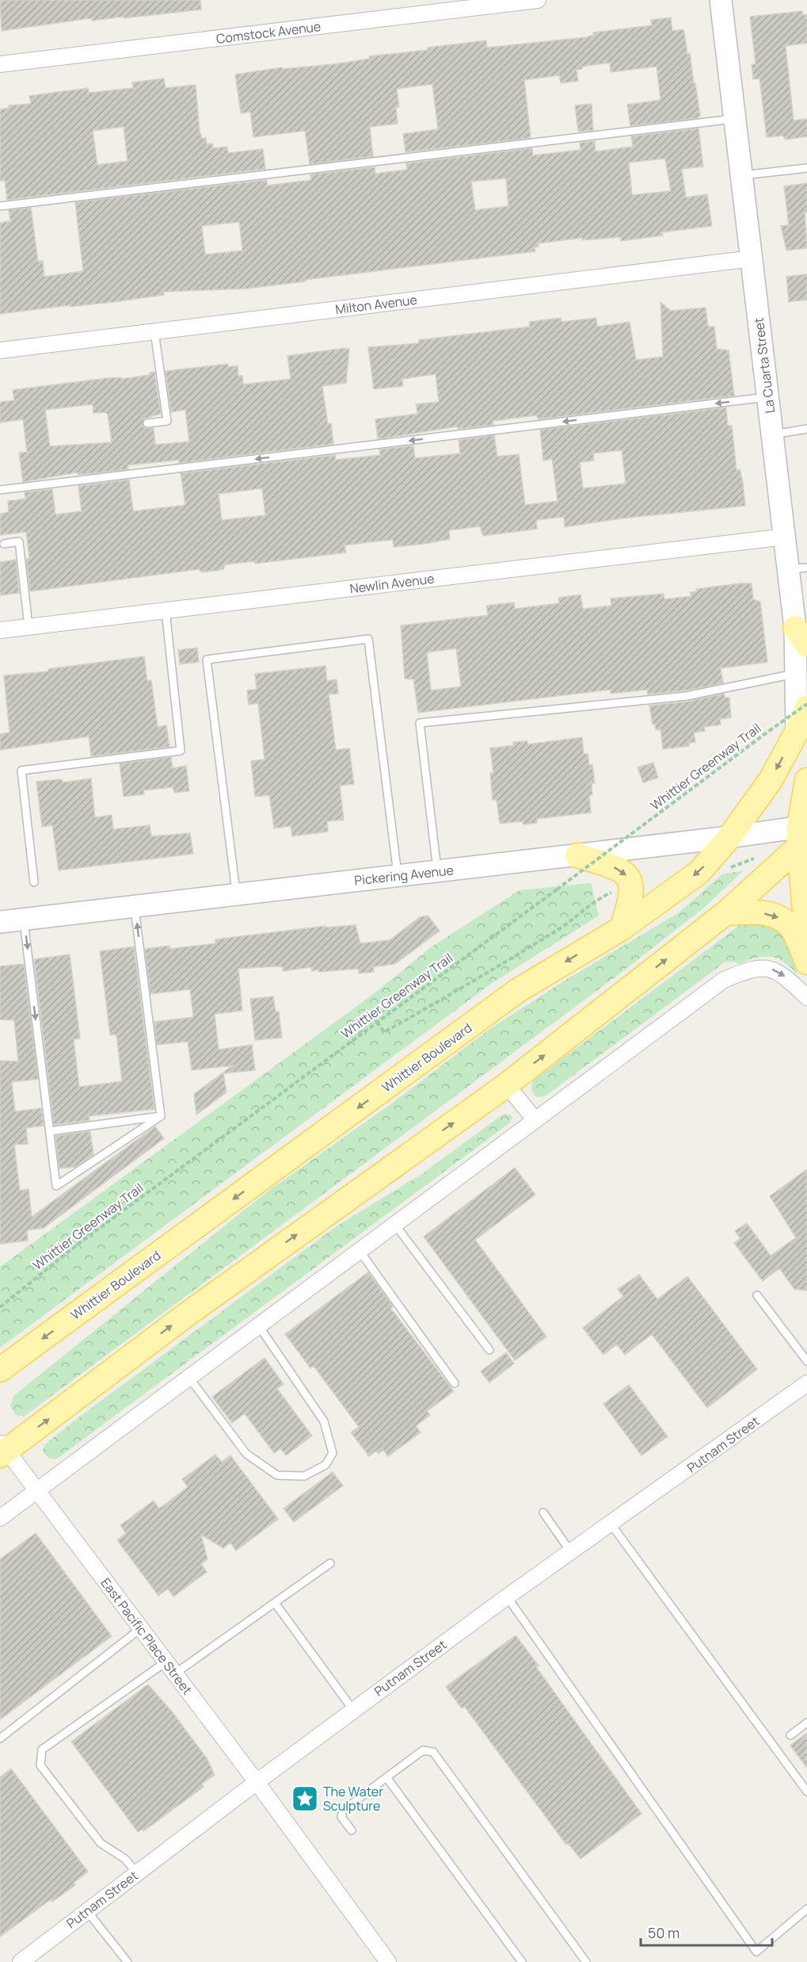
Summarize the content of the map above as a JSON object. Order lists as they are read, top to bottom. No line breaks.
{"streets":{"main road":["Whittier Boulevard"],"street":["Comstock Avenue","Milton Avenue","La Cuarta Street","Newlin Avenue","Pickering Avenue","Putnam Street","East Pacific Place Street"],"path":["Whittier Greenway Trail"]},"crossings":[["Milton Avenue","La Cuarta Street"],["La Cuarta Street","Newlin Avenue"],["La Cuarta Street","Whittier Boulevard"],["Whittier Greenway Trail","Whittier Boulevard"],["Pickering Avenue","Whittier Boulevard"],["Putnam Street","East Pacific Place Street"]],"places":{"place":["The Water Sculpture"]},"scale_bar":"50 m"}
